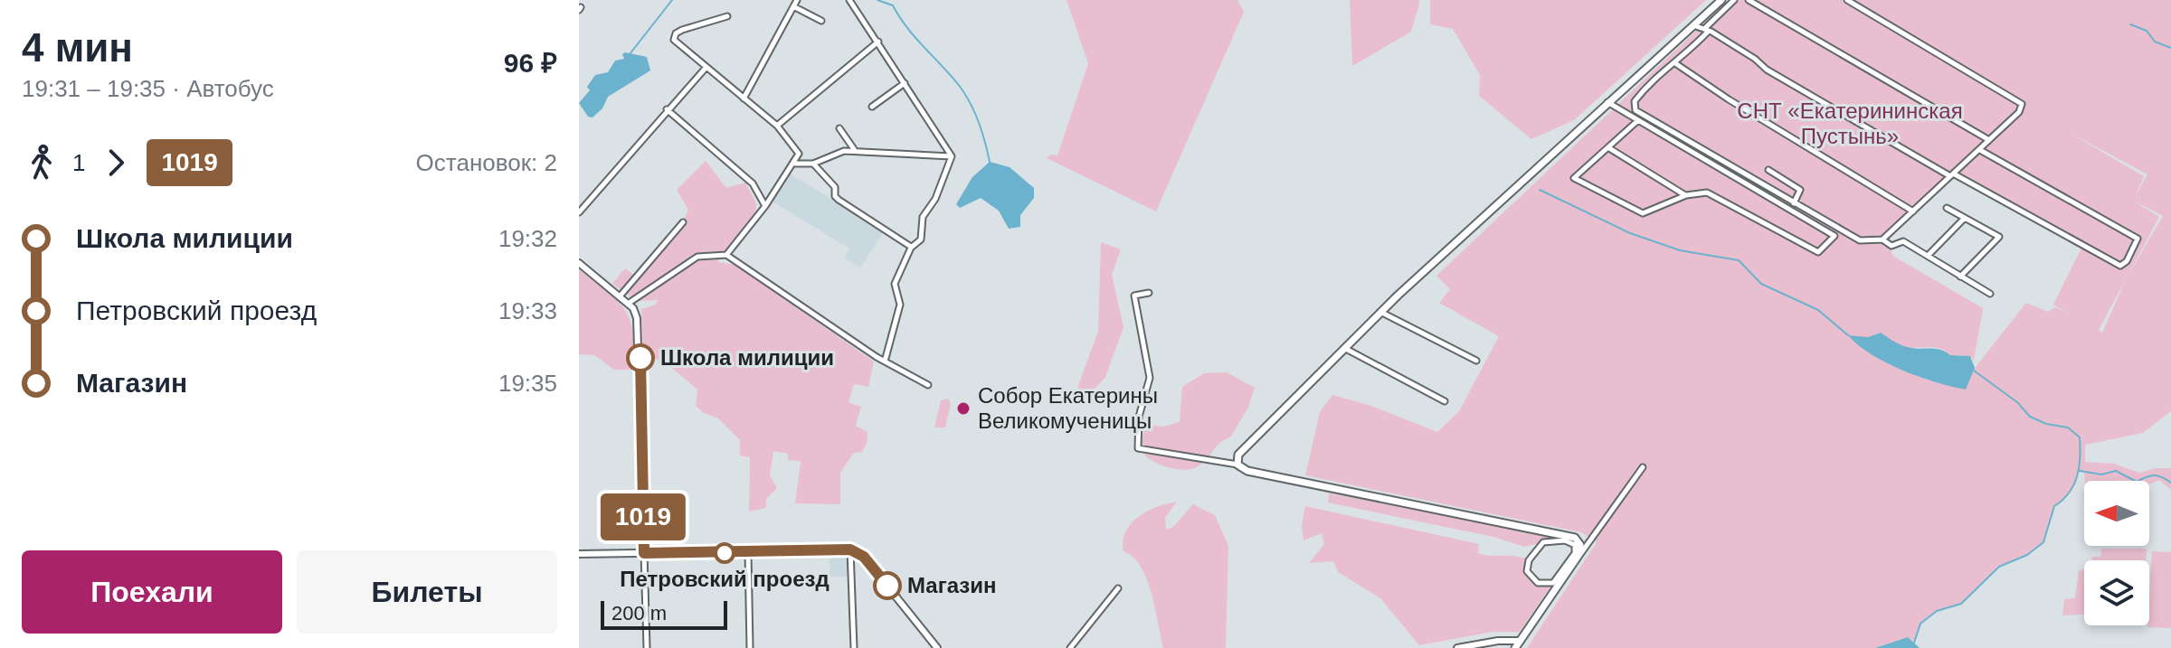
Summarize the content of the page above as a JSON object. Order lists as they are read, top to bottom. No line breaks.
{"parks":["СНТ «Екатерининская Пустынь»"],"places":["Школа милиции","Собор Екатерины Великомученицы","Петровский проезд","Магазин"],"lines":["bus line 1019"],"scale_bar":"200 m","north":"left","page":{"heading":["4 мин","19:31 – 19:35 · Автобус","96 ₽"],"on_map":"1019","legs":["1","1019","Остановок: 2"],"list":[{"name":"Школа милиции","value":"19:32"},{"name":"Петровский проезд","value":"19:33"},{"name":"Магазин","value":"19:35"}],"buttons":["Поехали","Билеты"],"scale":"200 m"}}
